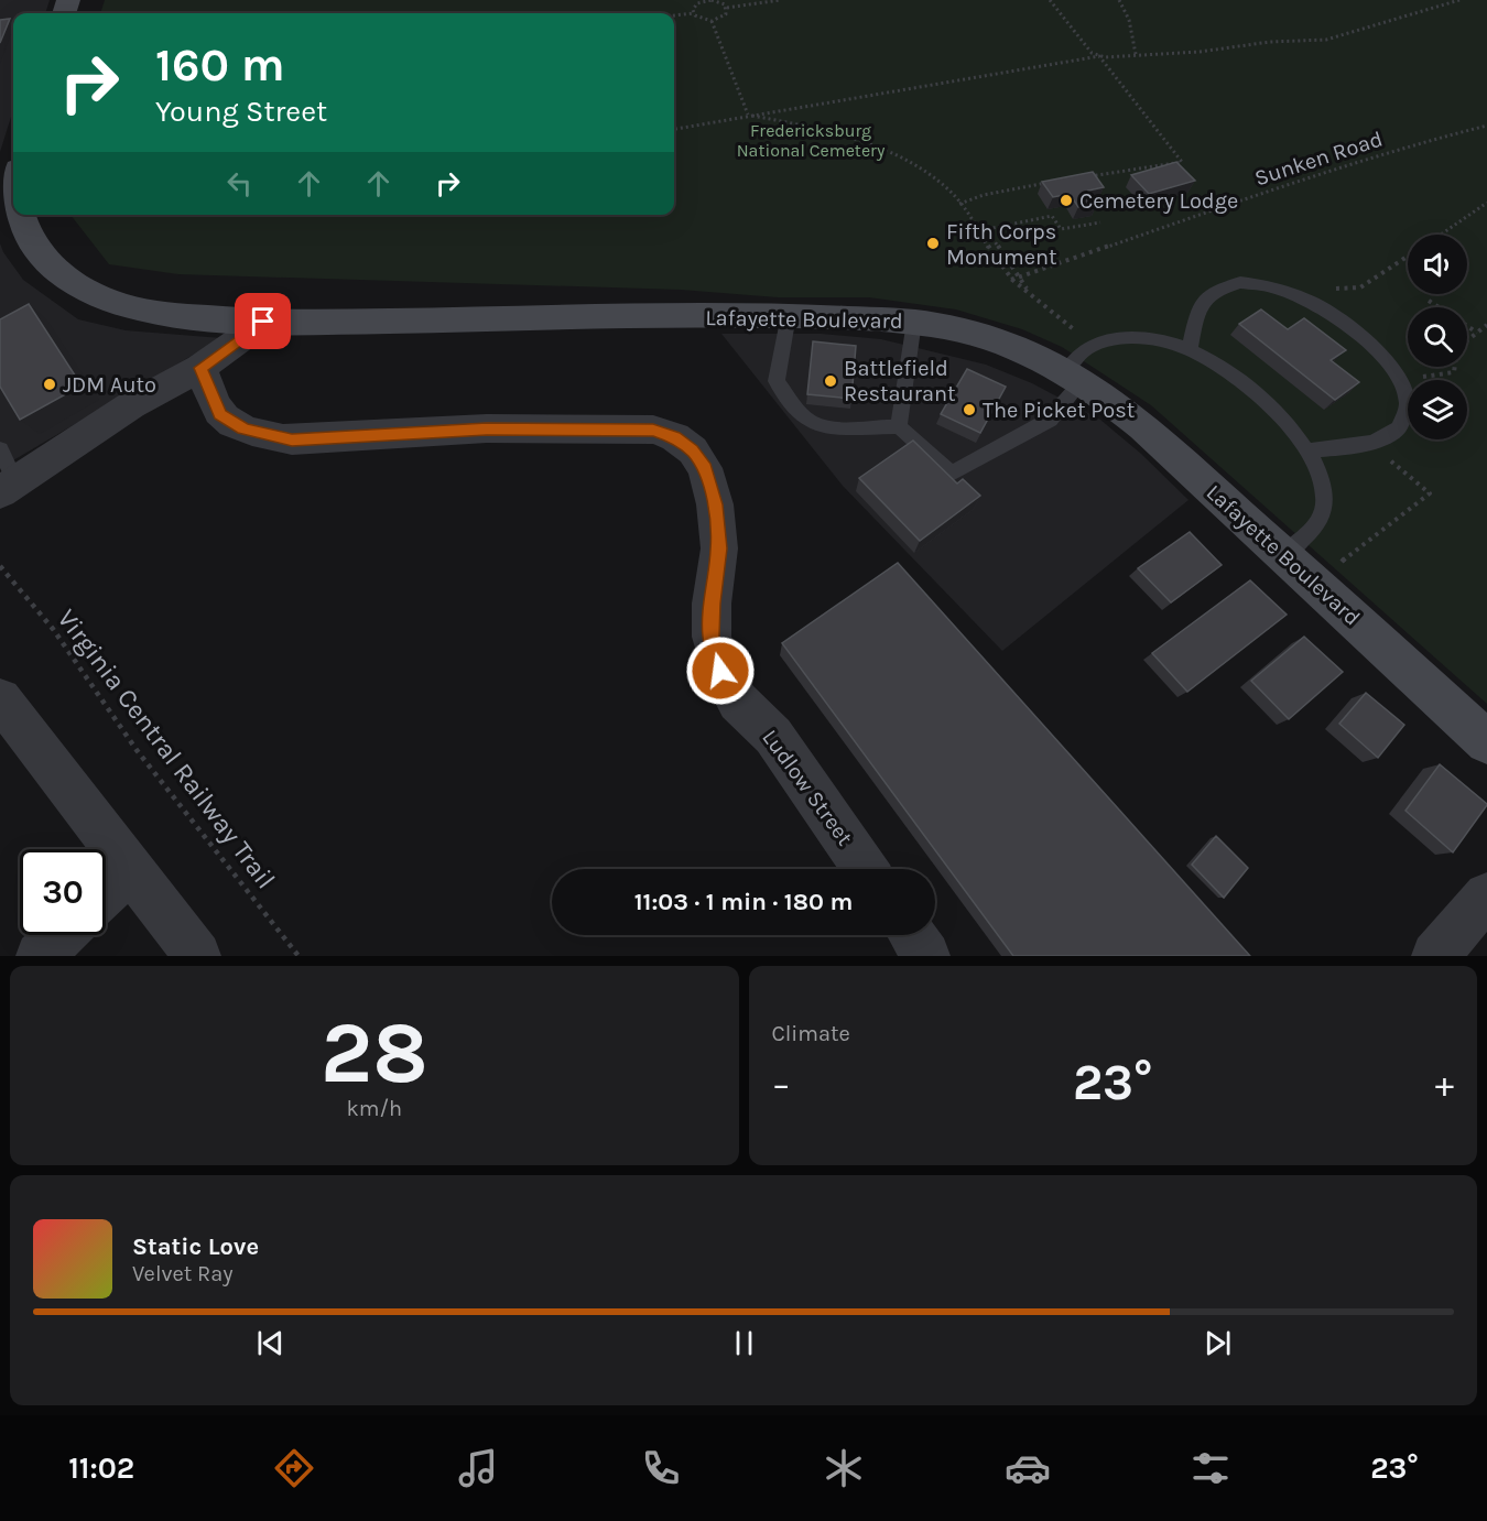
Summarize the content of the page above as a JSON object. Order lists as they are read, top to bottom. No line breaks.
{"streets":{"main road":["Lafayette Boulevard"],"street":["Ludlow Street"],"path":["Sunken Road","Virginia Central Railway Trail"]},"parks":["Fredericksburg National Cemetery"],"places":["Cemetery Lodge","Fifth Corps Monument","Battlefield Restaurant","JDM Auto","The Picket Post"],"page":{"turn":["160 m","Young Street"],"limit":"30","trip":"11:03 · 1 min · 180 m","tile":[["28","km/h"],"Climate"],"heat":["−","23°","+"],"song":["Static Love","Velvet Ray"],"tabs":["11:02","23°"]}}
